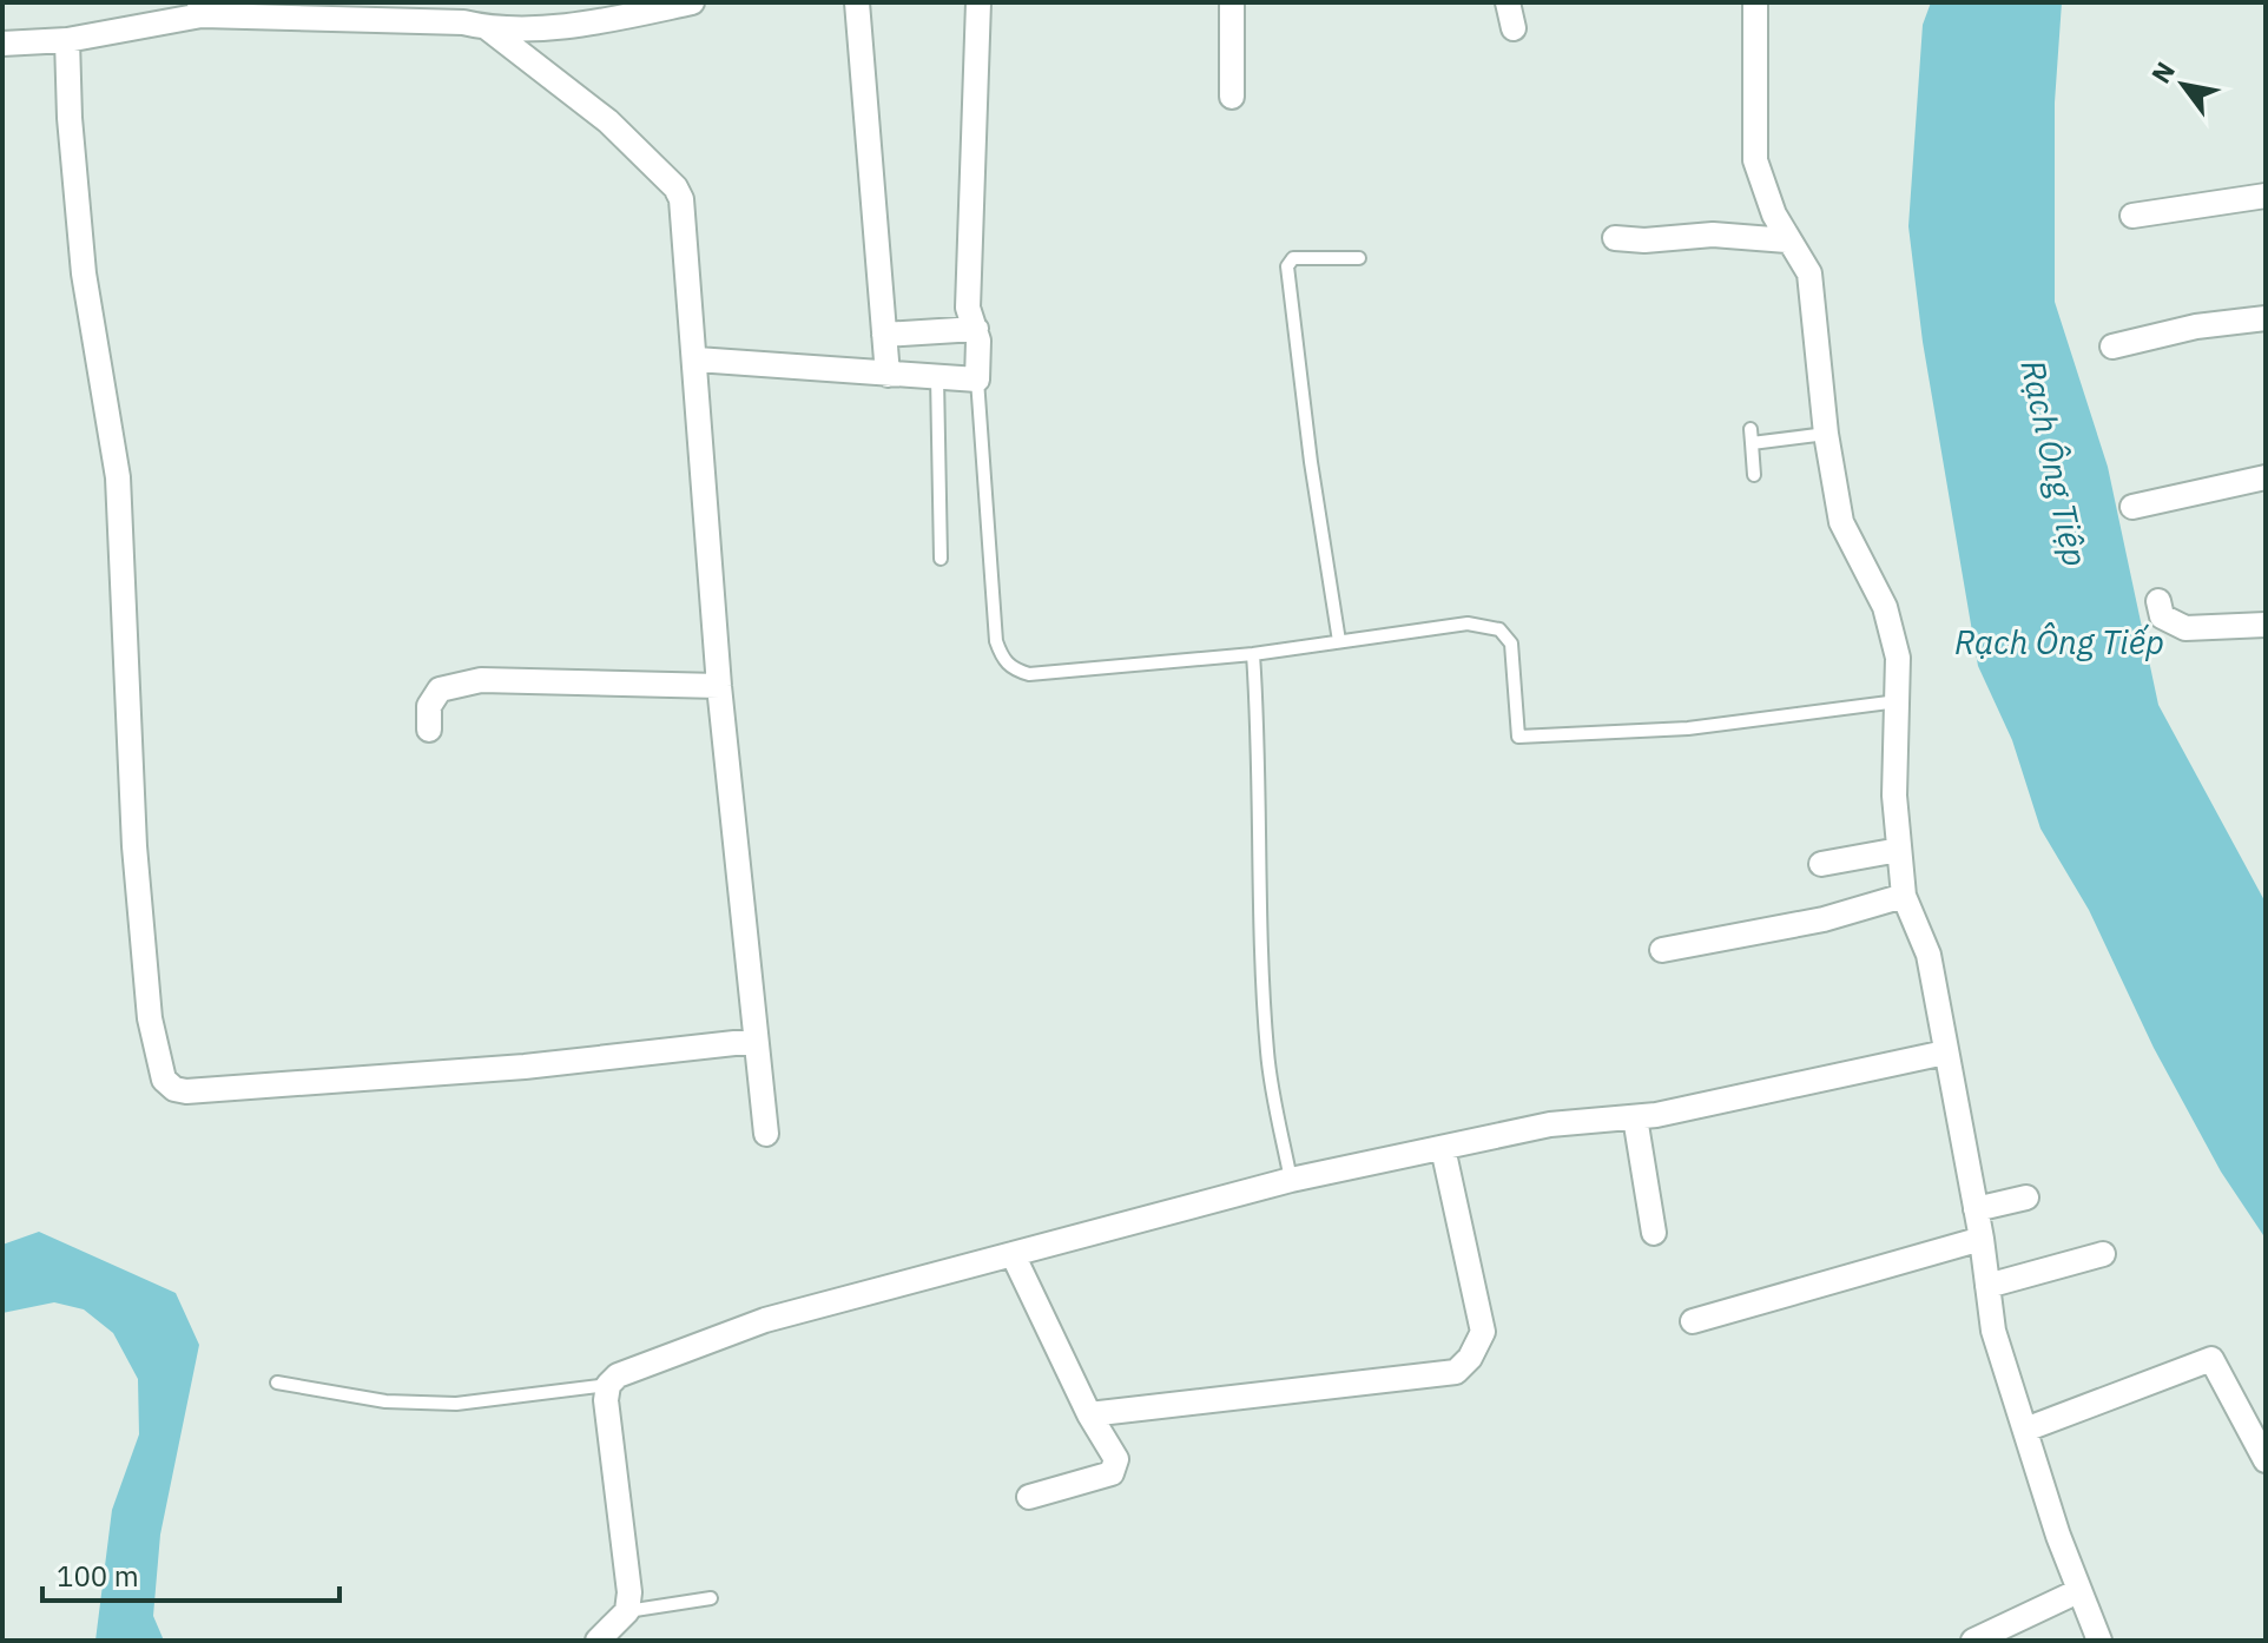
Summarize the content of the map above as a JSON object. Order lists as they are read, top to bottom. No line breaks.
{"water":["Rạch Ông Tiệp","Rạch Ông Tiếp"],"scale_bar":"100 m","north":"top left"}
